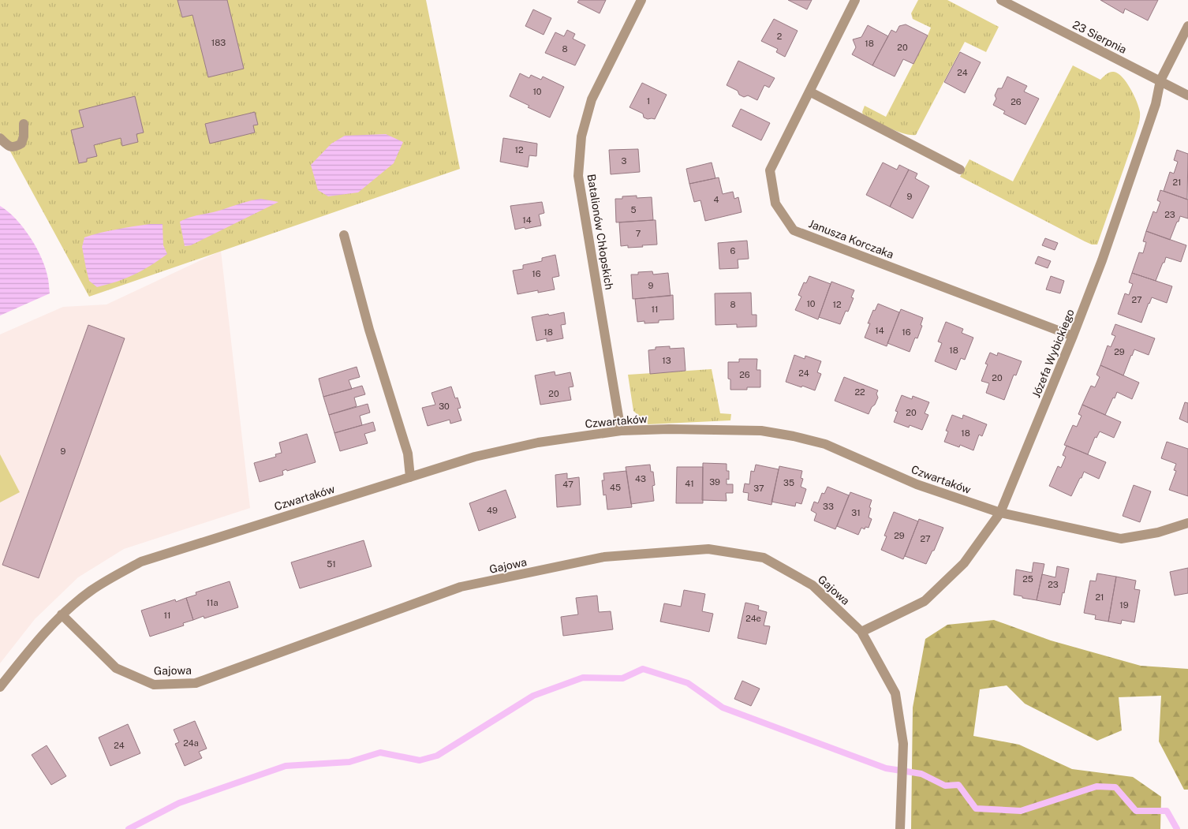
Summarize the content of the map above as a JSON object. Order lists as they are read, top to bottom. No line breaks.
{"streets":{"street":["23 Sierpnia","Batalionów Chłopskich","Janusza Korczaka","Józefa Wybickiego","Czwartaków","Gajowa"]},"crossings":[["23 Sierpnia","Józefa Wybickiego"],["Batalionów Chłopskich","Czwartaków"],["Janusza Korczaka","Józefa Wybickiego"],["Józefa Wybickiego","Czwartaków"],["Józefa Wybickiego","Gajowa"],["Czwartaków","Gajowa"]],"house_numbers":["2","183","18","20","8","24","10","1","26","12","3","21","9","4","5","23","14","7","6","16","9","27","10","8","12","11","14","18","16","18","29","13","24","26","20","22","20","30","20","18","9","43","39","35","41","47","45","37","33","49","31","29","27","51","25","23","21","11a","19","11","24e","24a","24"]}
